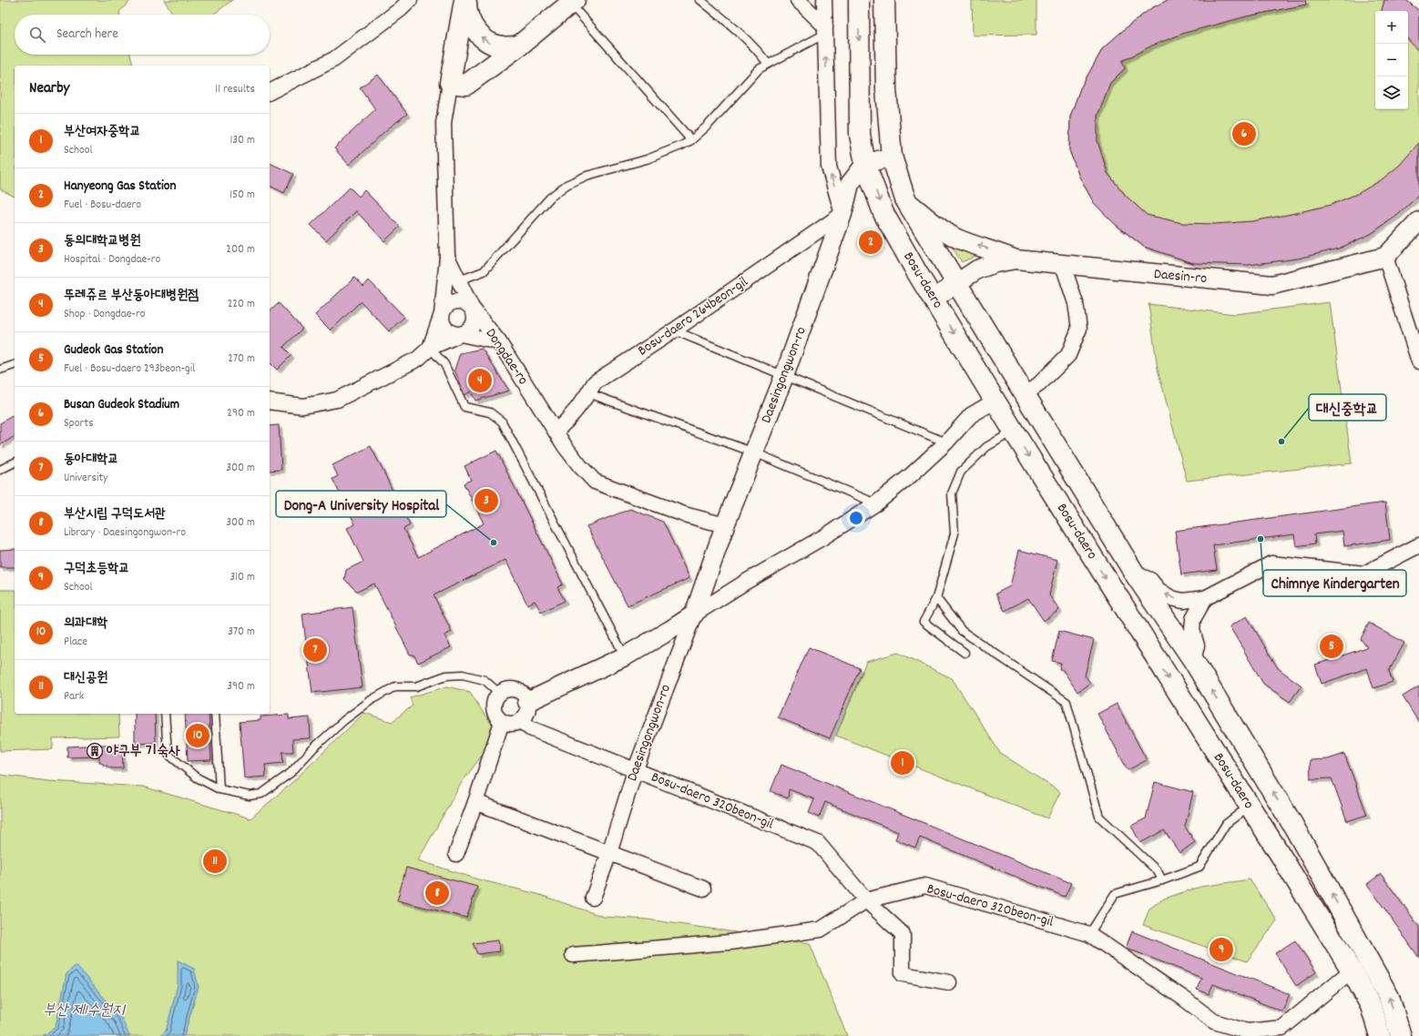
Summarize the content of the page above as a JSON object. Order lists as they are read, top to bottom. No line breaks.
{"streets":{"main road":["Bosu-daero"],"street":["Daesin-ro","Bosu-daero 264beon-gil","Dongdae-ro","Daesingongwon-ro","Bosu-daero 320beon-gil"]},"crossings":[["Daesin-ro","Bosu-daero"],["Bosu-daero","Daesingongwon-ro"],["Bosu-daero","Bosu-daero 320beon-gil"],["Bosu-daero 264beon-gil","Dongdae-ro"],["Bosu-daero 264beon-gil","Daesingongwon-ro"],["Dongdae-ro","Daesingongwon-ro"],["Daesingongwon-ro","Bosu-daero 320beon-gil"]],"water":["부산 제1수원지"],"places":{"other":["대신중학교","Chimnye Kindergarten","Dong-A University Hospital"],"building":["야구부 기숙사"]},"page":{"map_buttons":["+","−"],"search":"Search here","heading":["Nearby","11 results"],"list":[{"mark":"1","name":"부산여자중학교","note":"School","value":"130 m"},{"mark":"2","name":"Hanyeong Gas Station","note":"Fuel · Bosu-daero","value":"150 m"},{"mark":"3","name":"동의대학교병원","note":"Hospital · Dongdae-ro","value":"200 m"},{"mark":"4","name":"뚜레쥬르 부산동아대병원점","note":"Shop · Dongdae-ro","value":"220 m"},{"mark":"5","name":"Gudeok Gas Station","note":"Fuel · Bosu-daero 293beon-gil","value":"270 m"},{"mark":"6","name":"Busan Gudeok Stadium","note":"Sports","value":"290 m"},{"mark":"7","name":"동아대학교","note":"University","value":"300 m"},{"mark":"8","name":"부산시립 구덕도서관","note":"Library · Daesingongwon-ro","value":"300 m"},{"mark":"9","name":"구덕초등학교","note":"School","value":"310 m"},{"mark":"10","name":"의과대학","note":"Place","value":"370 m"},{"mark":"11","name":"대신공원","note":"Park","value":"390 m"}],"pins":["6","2","4","3","5","7","10","1","11","8","9"]}}
